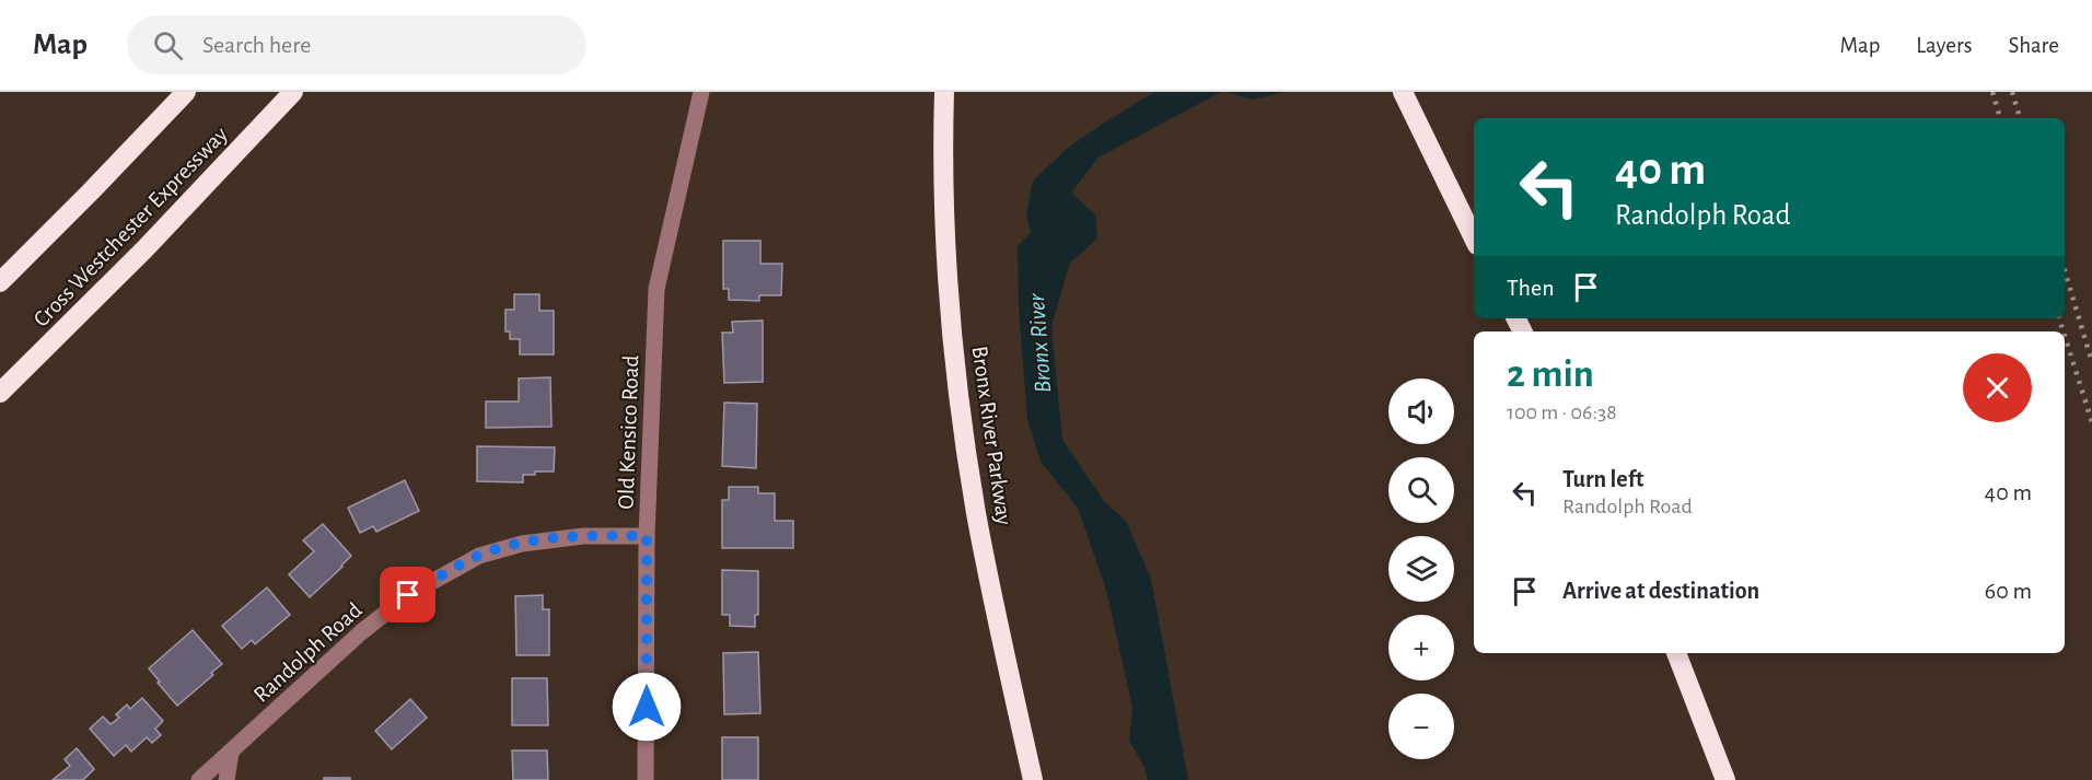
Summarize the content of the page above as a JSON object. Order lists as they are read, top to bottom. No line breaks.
{"streets":{"highway":["Cross Westchester Expressway","Bronx River Parkway"],"street":["Old Kensico Road","Randolph Road"]},"crossings":[["Old Kensico Road","Randolph Road"]],"water":["Bronx River"],"page":{"header":"Map","search":"Search here","nav":["Map","Layers","Share"],"turn":["40 m","Randolph Road"],"then":"Then","heading":["2 min","100 m · 06:38"],"map_buttons":["+","−"],"list":[{"name":"Turn left","note":"Randolph Road","value":"40 m"},{"name":"Arrive at destination","value":"60 m"}]}}
